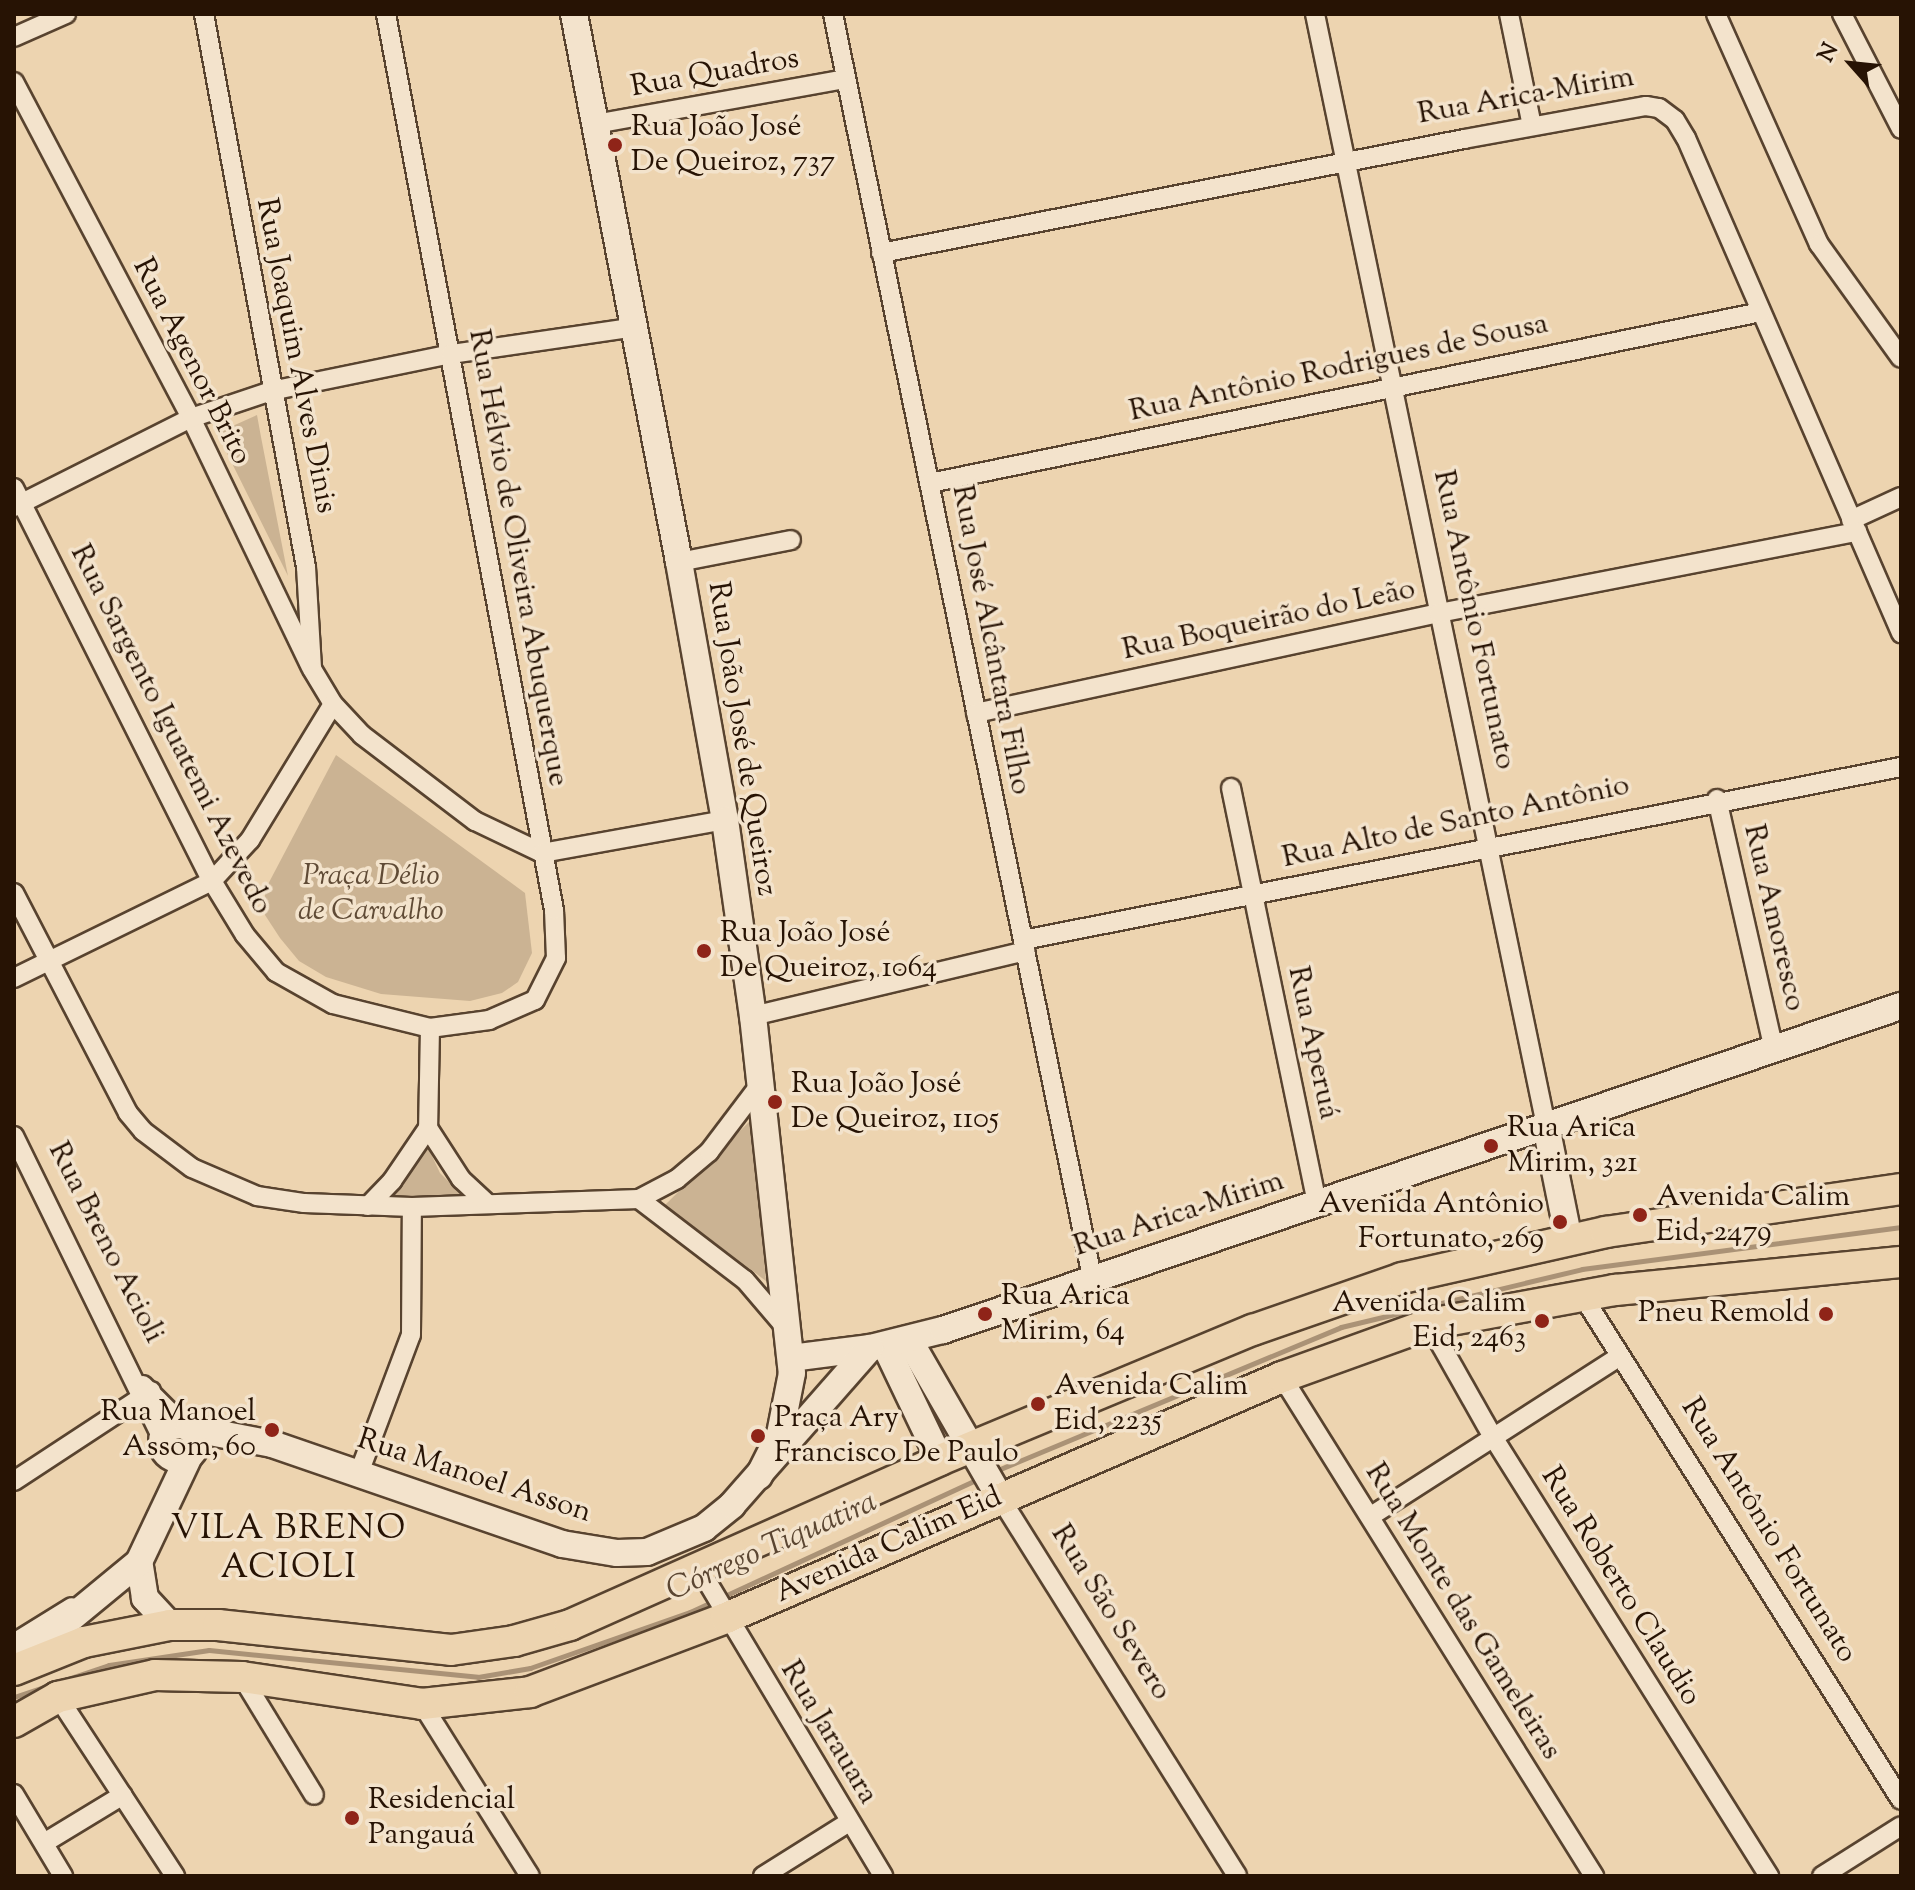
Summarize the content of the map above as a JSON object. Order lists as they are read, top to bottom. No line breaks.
{"streets":{"main road":["Avenida Calim Eid"],"street":["Rua Quadros","Rua Arica-Mirim","Rua Joaquim Alves Dinis","Rua Agenor Brito","Rua Antônio Rodrigues de Sousa","Rua Hélvio de Oliveira Abuquerque","Rua Antônio Fortunato","Rua Boqueirão do Leão","Rua José Alcântara Filho","Rua Sargento Iguatemi Azevedo","Rua João José de Queiroz","Rua Alto de Santo Antônio","Rua Amoresco","Rua Aperuá","Rua Breno Acioli","Rua Manoel Asson","Rua Roberto Claudio","Rua Monte das Gameleiras","Rua São Severo","Rua Jarauara"]},"crossings":[["Rua Quadros","Rua José Alcântara Filho"],["Rua Quadros","Rua João José de Queiroz"],["Rua Arica-Mirim","Rua Antônio Rodrigues de Sousa"],["Rua Arica-Mirim","Rua Antônio Fortunato"],["Rua Arica-Mirim","Rua Boqueirão do Leão"],["Rua Arica-Mirim","Rua José Alcântara Filho"],["Rua Arica-Mirim","Rua João José de Queiroz"],["Rua Arica-Mirim","Rua Amoresco"],["Rua Arica-Mirim","Rua Aperuá"],["Rua Arica-Mirim","Rua São Severo"],["Rua Joaquim Alves Dinis","Rua Agenor Brito"],["Rua Antônio Rodrigues de Sousa","Rua Antônio Fortunato"],["Rua Antônio Rodrigues de Sousa","Rua José Alcântara Filho"],["Rua Hélvio de Oliveira Abuquerque","Rua Sargento Iguatemi Azevedo"],["Rua Antônio Fortunato","Rua Boqueirão do Leão"],["Rua Antônio Fortunato","Rua Alto de Santo Antônio"],["Rua Antônio Fortunato","Avenida Calim Eid"],["Rua Boqueirão do Leão","Rua José Alcântara Filho"],["Rua José Alcântara Filho","Rua Alto de Santo Antônio"],["Rua João José de Queiroz","Rua Alto de Santo Antônio"],["Rua João José de Queiroz","Rua Manoel Asson"],["Rua Alto de Santo Antônio","Rua Amoresco"],["Rua Alto de Santo Antônio","Rua Aperuá"],["Rua Breno Acioli","Rua Manoel Asson"],["Avenida Calim Eid","Rua Roberto Claudio"],["Avenida Calim Eid","Rua Monte das Gameleiras"],["Avenida Calim Eid","Rua São Severo"],["Avenida Calim Eid","Rua Jarauara"]],"districts":["VILA BRENO ACIOLI"],"water":["Córrego Tiquatira"],"parks":["Praça Délio de Carvalho"],"places":["Rua João José De Queiroz, 737","Rua João José De Queiroz, 1064","Rua João José De Queiroz, 1105","Rua Arica Mirim, 321","Avenida Calim Eid, 2479","Avenida Antônio Fortunato, 269","Rua Arica Mirim, 64","Pneu Remold","Avenida Calim Eid, 2463","Avenida Calim Eid, 2235","Rua Manoel Assom, 60","Praça Ary Francisco De Paulo","Residencial Pangauá"],"north":"top left"}
